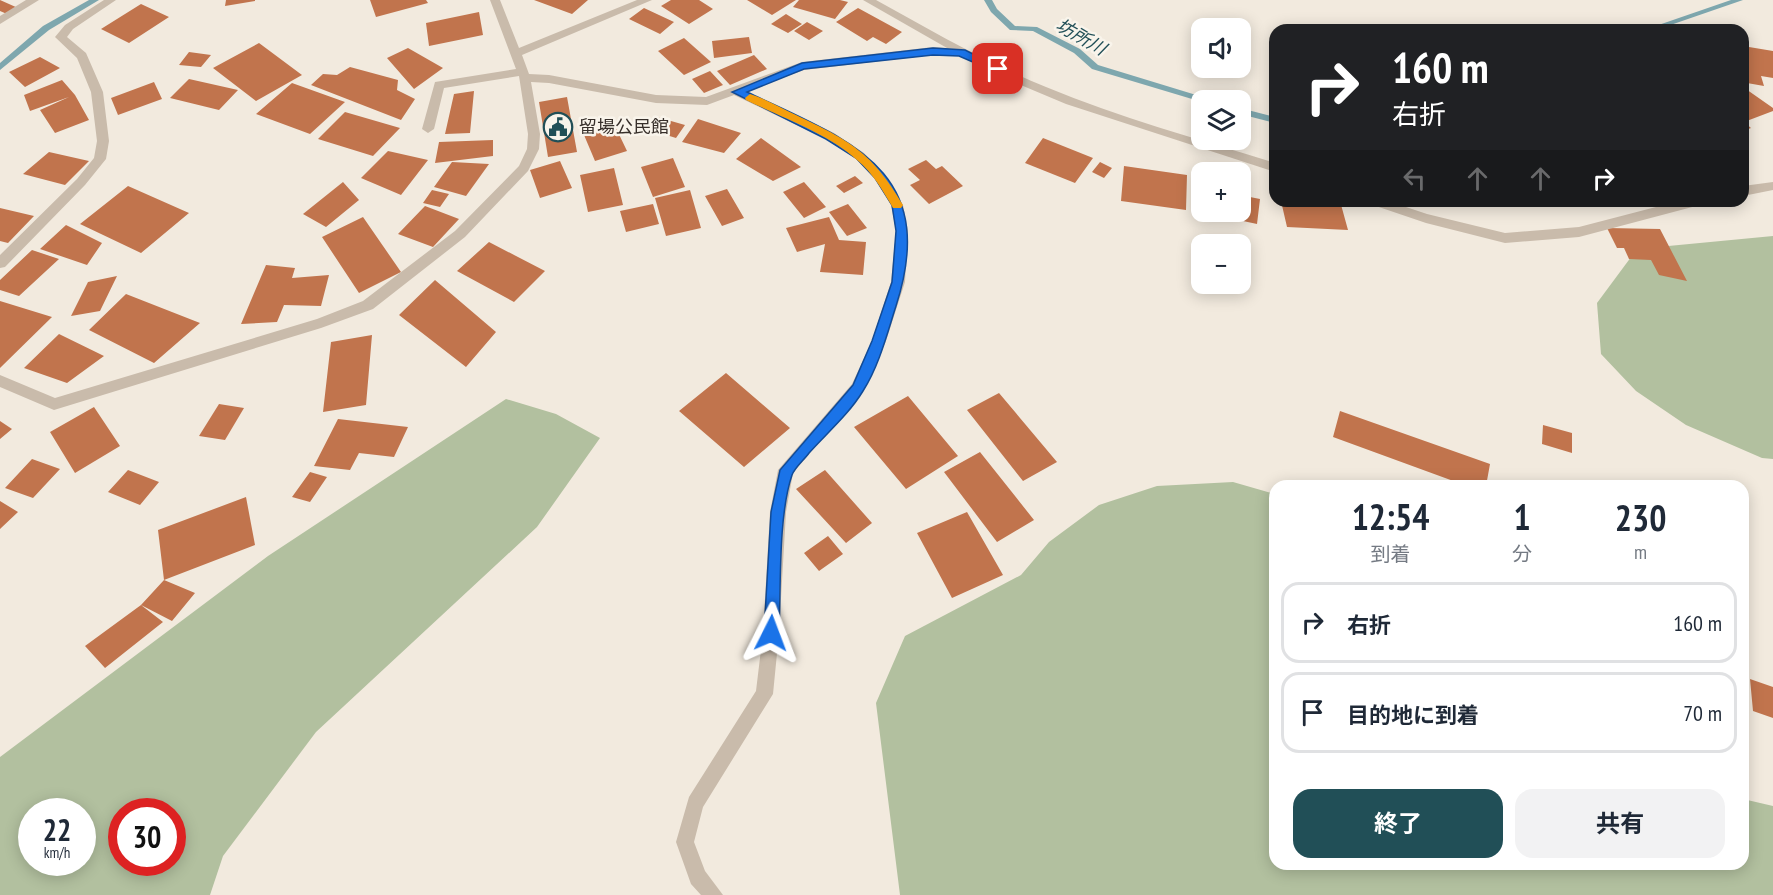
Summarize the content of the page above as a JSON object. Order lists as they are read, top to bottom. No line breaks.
{"water":["坊所川"],"places":{"public building":["留場公民館"]},"page":{"map_buttons":["+","−"],"turn":["160 m","右折"],"eta":["12:54","到着","1","分","230","m"],"list":[{"name":"右折","value":"160 m"},{"name":"目的地に到着","value":"70 m"}],"buttons":["終了","共有"],"speed":"22 km/h","limit":"30"}}
